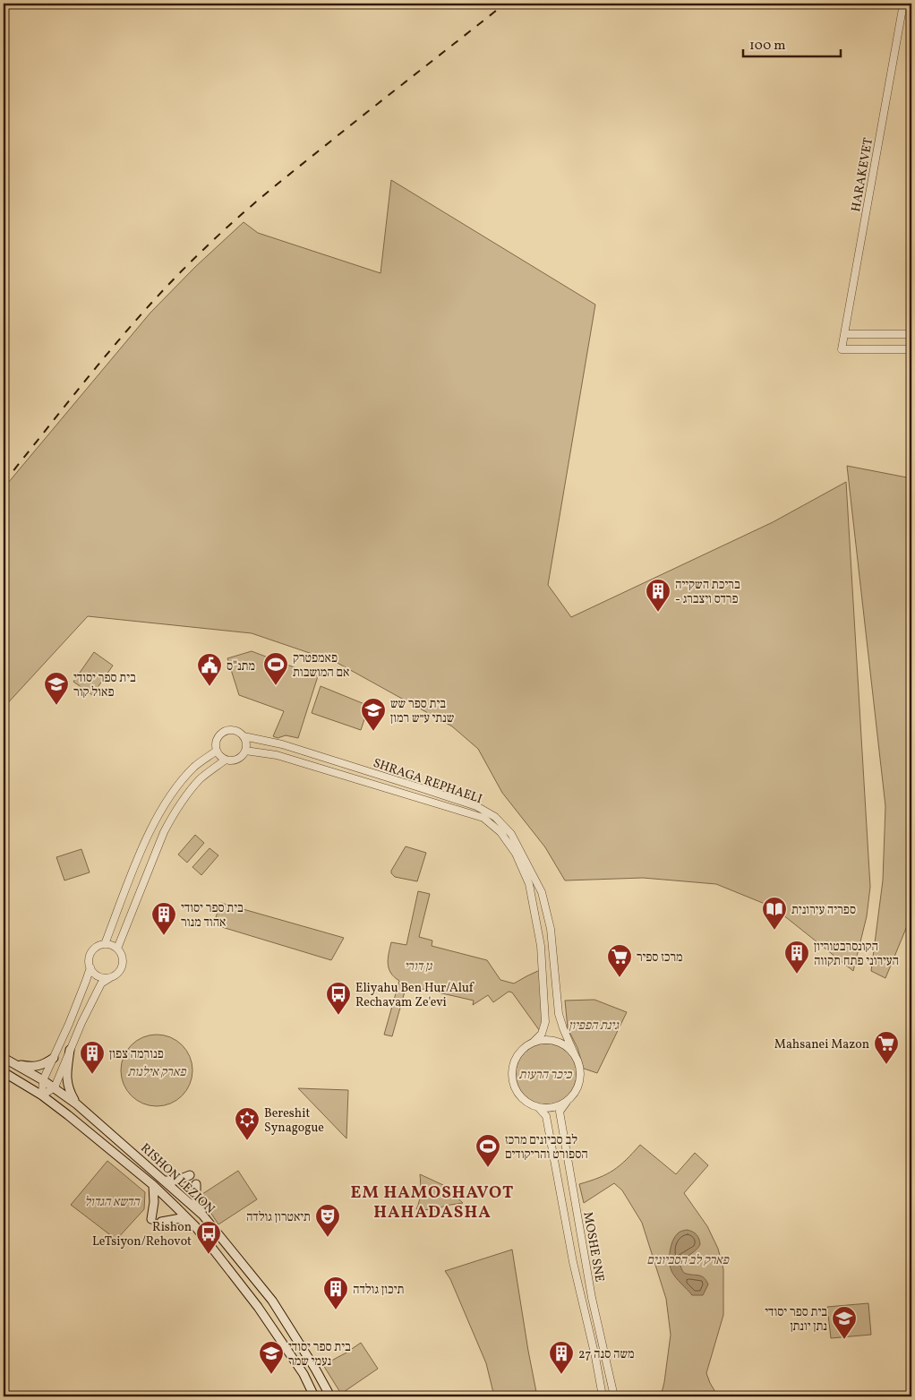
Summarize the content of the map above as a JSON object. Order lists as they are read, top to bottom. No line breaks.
{"streets":{"main road":["RISHON LEZION"],"street":["HARAKEVET","SHRAGA REPHAELI","MOSHE SNE"]},"crossings":[["SHRAGA REPHAELI","MOSHE SNE"]],"districts":["EM HAMOSHAVOT HAHADASHA"],"parks":["גן דורי","גינת הפפיון","פארק אילנות","כיכר הרעות","הדשא הגדול","פארק לב הסביונים"],"places":{"building":["בריכת השקייה - פרדס ויצברג","בית ספר יסודי אהוד מנור","הקונסרבטוריון העירוני פתח תקווה","פנורמה צפון","תיכון גולדה","משה סנה 27"],"sports":["פאמפטרק אם המושבות","לב סביונים מרכז הספורט והריקודים"],"public building":["מתנ\"ס"],"school or university":["בית ספר יסודי פאול קור","בית ספר שש שנתי ע״ש רמון","בית ספר יסודי נתן יונתן","בית ספר יסודי נעמי שמר"],"library":["ספריה עירונית"],"supermarket":["מרכז ספיר","Mahsanei Mazon"],"bus stop":["Eliyahu Ben Hur/Aluf Rechavam Ze'evi","Rishon LeTsiyon/Rehovot"],"synagogue":["Bereshit Synagogue"],"theatre":["תיאטרון גולדה"]},"scale_bar":"100 m"}
